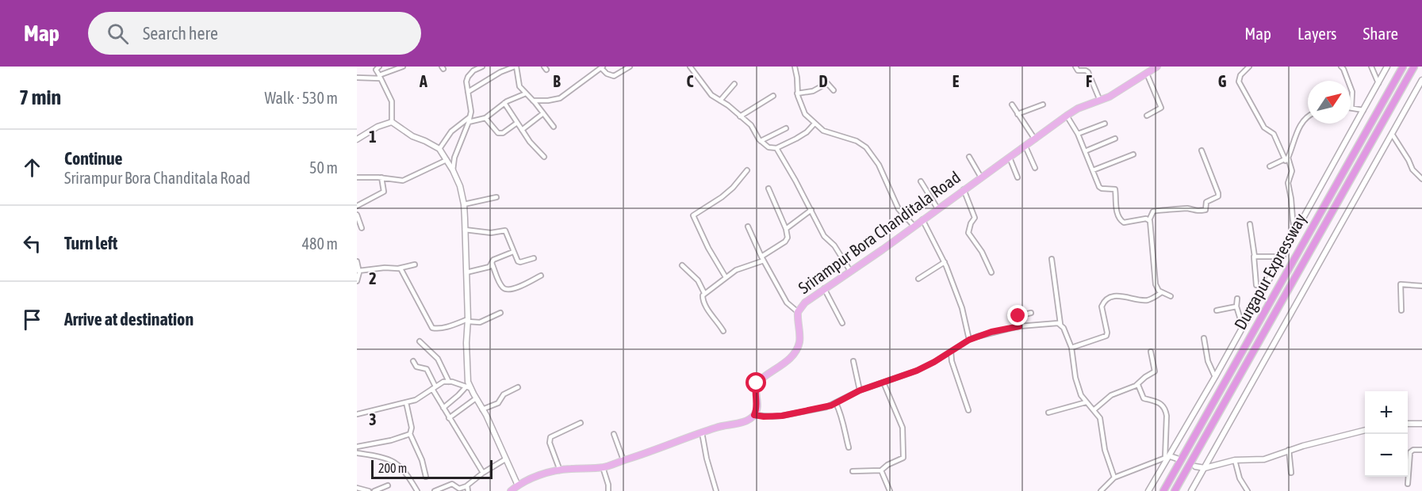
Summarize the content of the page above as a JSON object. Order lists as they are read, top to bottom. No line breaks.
{"streets":{"highway":["Durgapur Expressway"],"main road":["Srirampur Bora Chanditala Road"]},"scale_bar":"200 m","north":"top right","page":{"header":"Map","search":"Search here","nav":["Map","Layers","Share"],"heading":["7 min","Walk · 530 m"],"list":[["Continue","Srirampur Bora Chanditala Road","50 m"],["Turn left","480 m"],"Arrive at destination"],"map_buttons":["+","−"],"scale":"200 m"},"grid":{"columns":["A","B","C","D","E","F","G"],"rows":["1","2","3"]}}
